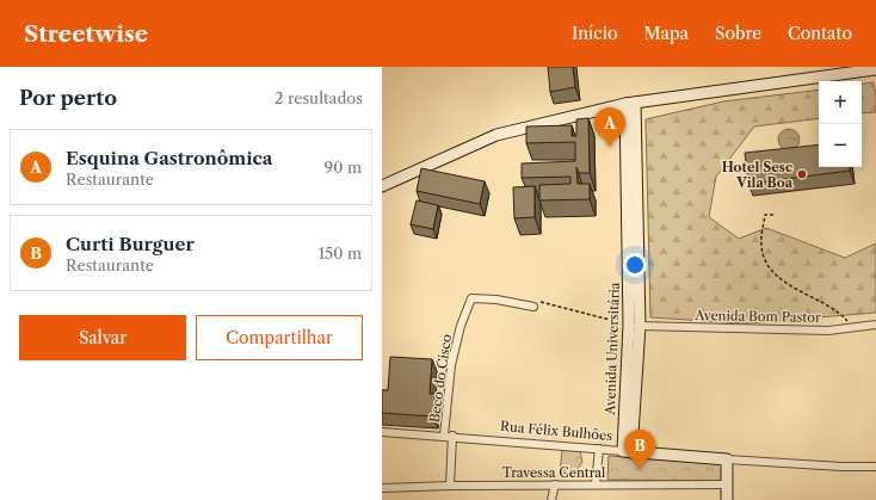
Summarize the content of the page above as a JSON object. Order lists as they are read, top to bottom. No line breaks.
{"streets":{"street":["Avenida Bom Pastor","Avenida Universitária","Beco do Cisco","Rua Félix Bulhões","Travessa Central"]},"crossings":[["Avenida Bom Pastor","Avenida Universitária"],["Avenida Universitária","Rua Félix Bulhões"],["Beco do Cisco","Rua Félix Bulhões"],["Beco do Cisco","Travessa Central"]],"places":["Hotel Sesc Vila Boa"],"page":{"header":"Streetwise","nav":["Início","Mapa","Sobre","Contato"],"heading":["Por perto","2 resultados"],"map_buttons":["+","−"],"pins":["A","B"],"list":[{"mark":"A","name":"Esquina Gastronômica","note":"Restaurante","value":"90 m"},{"mark":"B","name":"Curti Burguer","note":"Restaurante","value":"150 m"}],"buttons":["Salvar","Compartilhar"]}}
